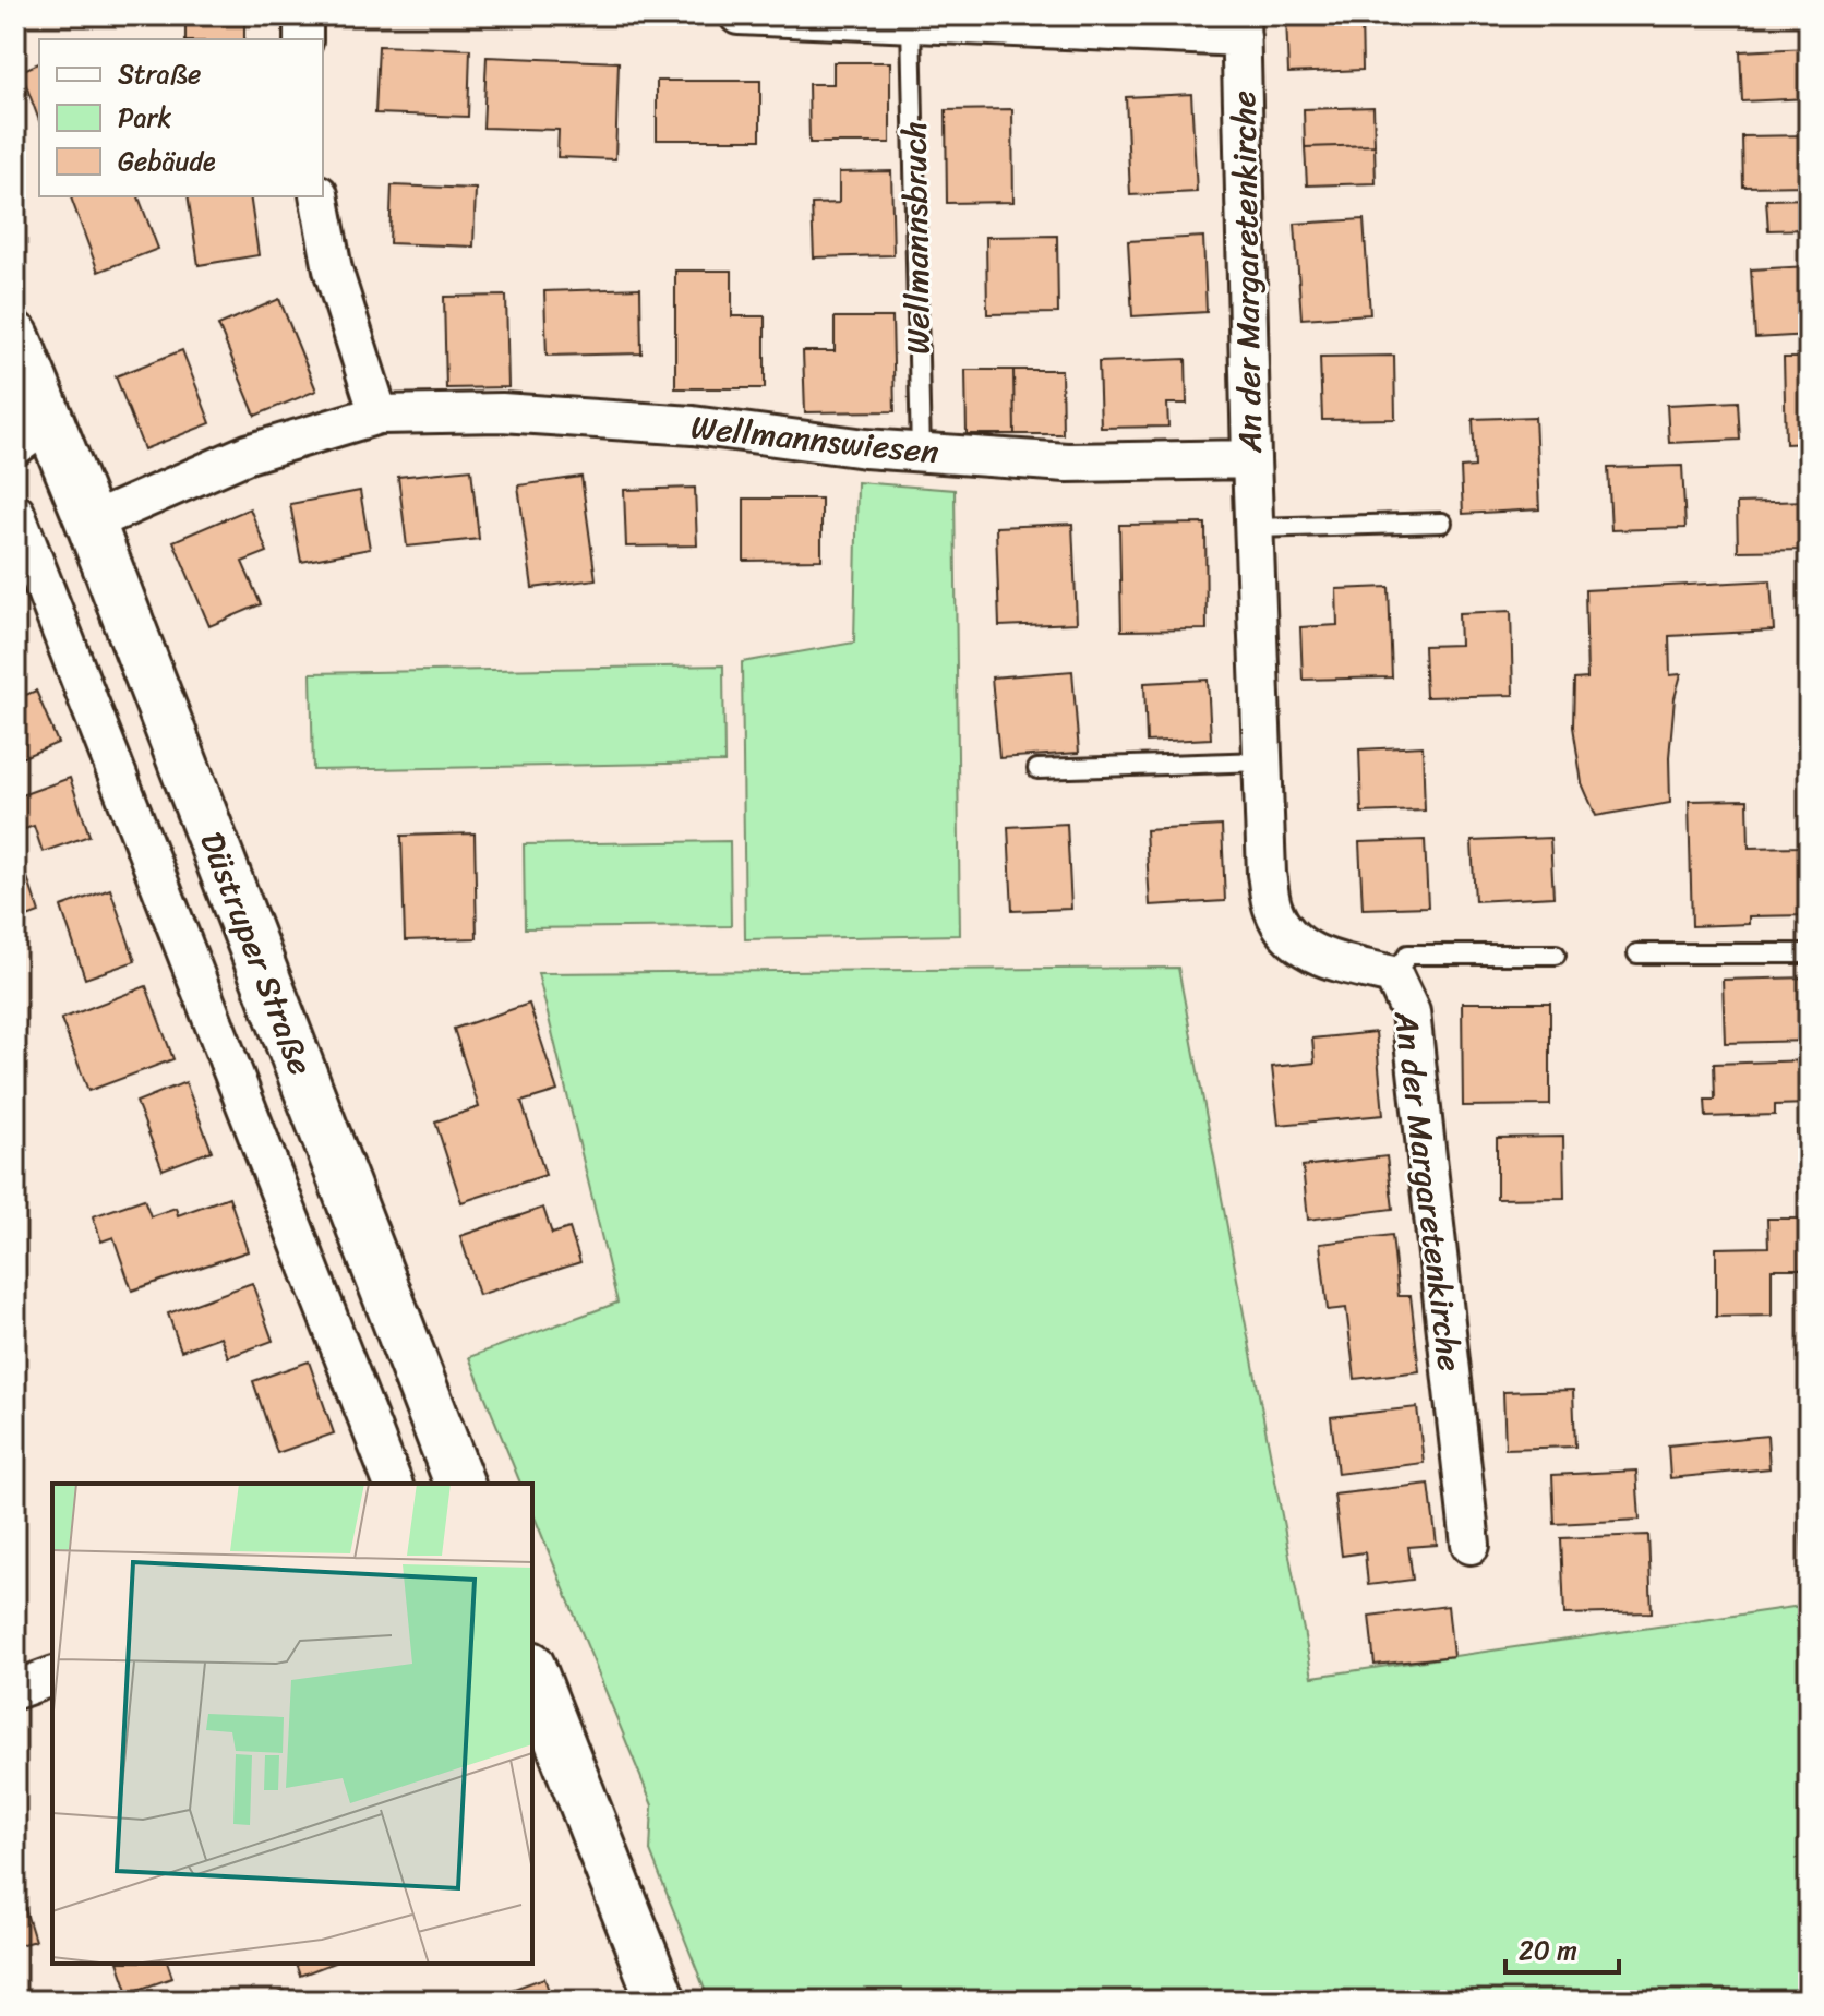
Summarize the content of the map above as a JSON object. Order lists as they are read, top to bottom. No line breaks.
{"streets":{"street":["An der Margaretenkirche","Wellmannswiesen","Düstruper Straße"],"lane":["Wellmannsbruch"]},"crossings":[["Wellmannsbruch","Wellmannswiesen"],["An der Margaretenkirche","Wellmannswiesen"],["Wellmannswiesen","Düstruper Straße"]],"legend":["Straße","Park","Gebäude"],"scale_bar":"20 m"}
